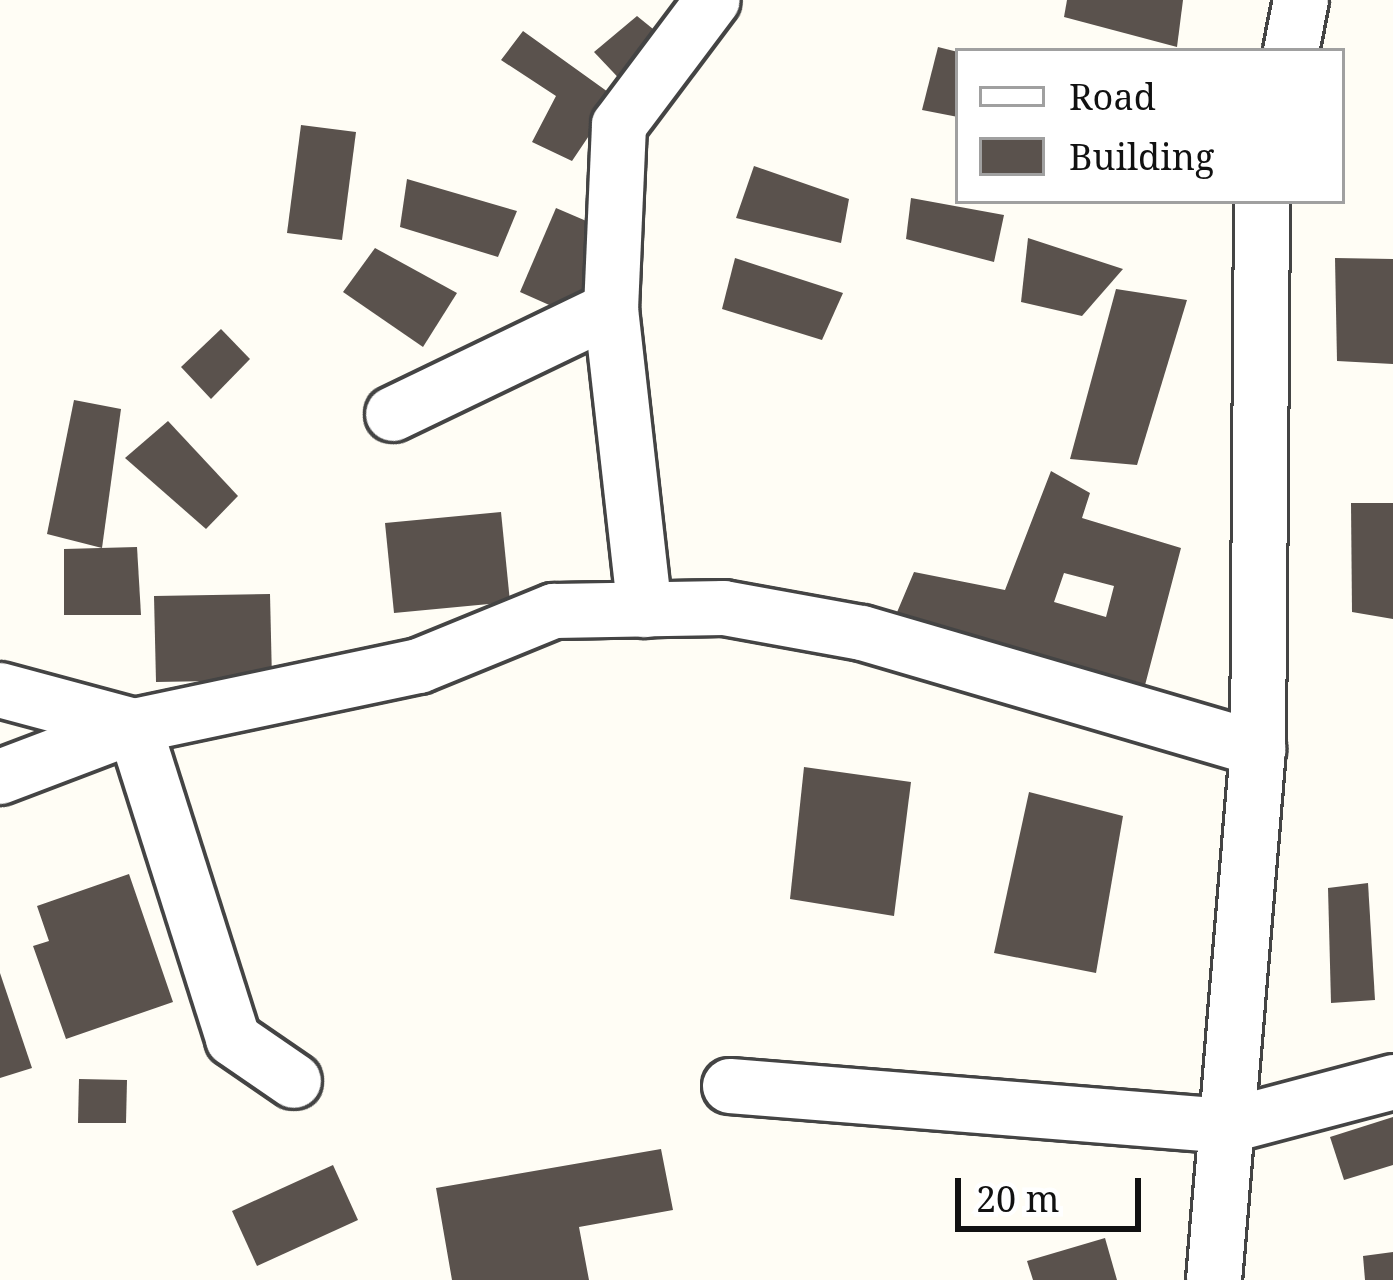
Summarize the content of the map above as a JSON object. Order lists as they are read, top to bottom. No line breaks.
{"legend":["Road","Building"],"scale_bar":"20 m"}
